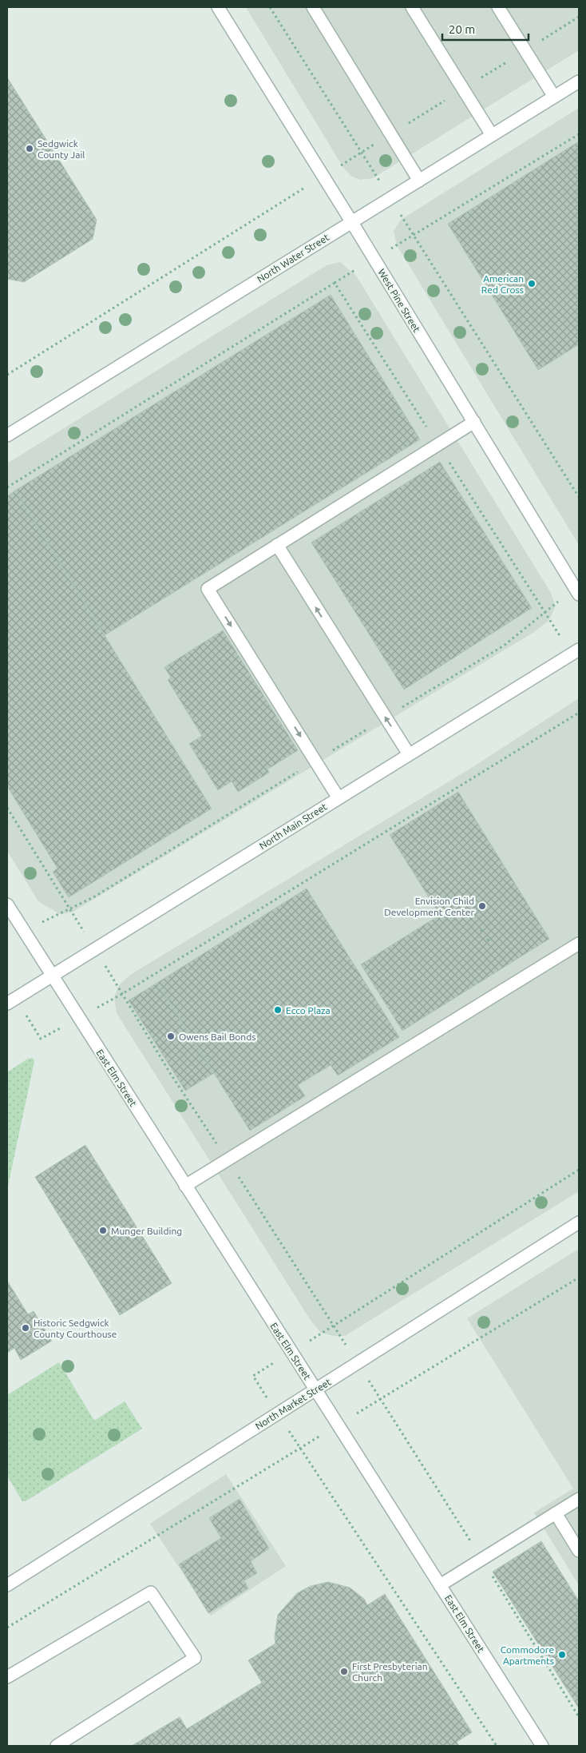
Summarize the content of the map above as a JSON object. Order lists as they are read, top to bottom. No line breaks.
{"streets":{"street":["North Water Street","West Pine Street","North Main Street","East Elm Street","North Market Street"]},"crossings":[["North Water Street","West Pine Street"],["North Main Street","East Elm Street"],["East Elm Street","North Market Street"]],"places":["Sedgwick County Jail","American Red Cross","Envision Child Development Center","Ecco Plaza","Owens Bail Bonds","Munger Building","Historic Sedgwick County Courthouse","Commodore Apartments","First Presbyterian Church"],"scale_bar":"20 m"}
